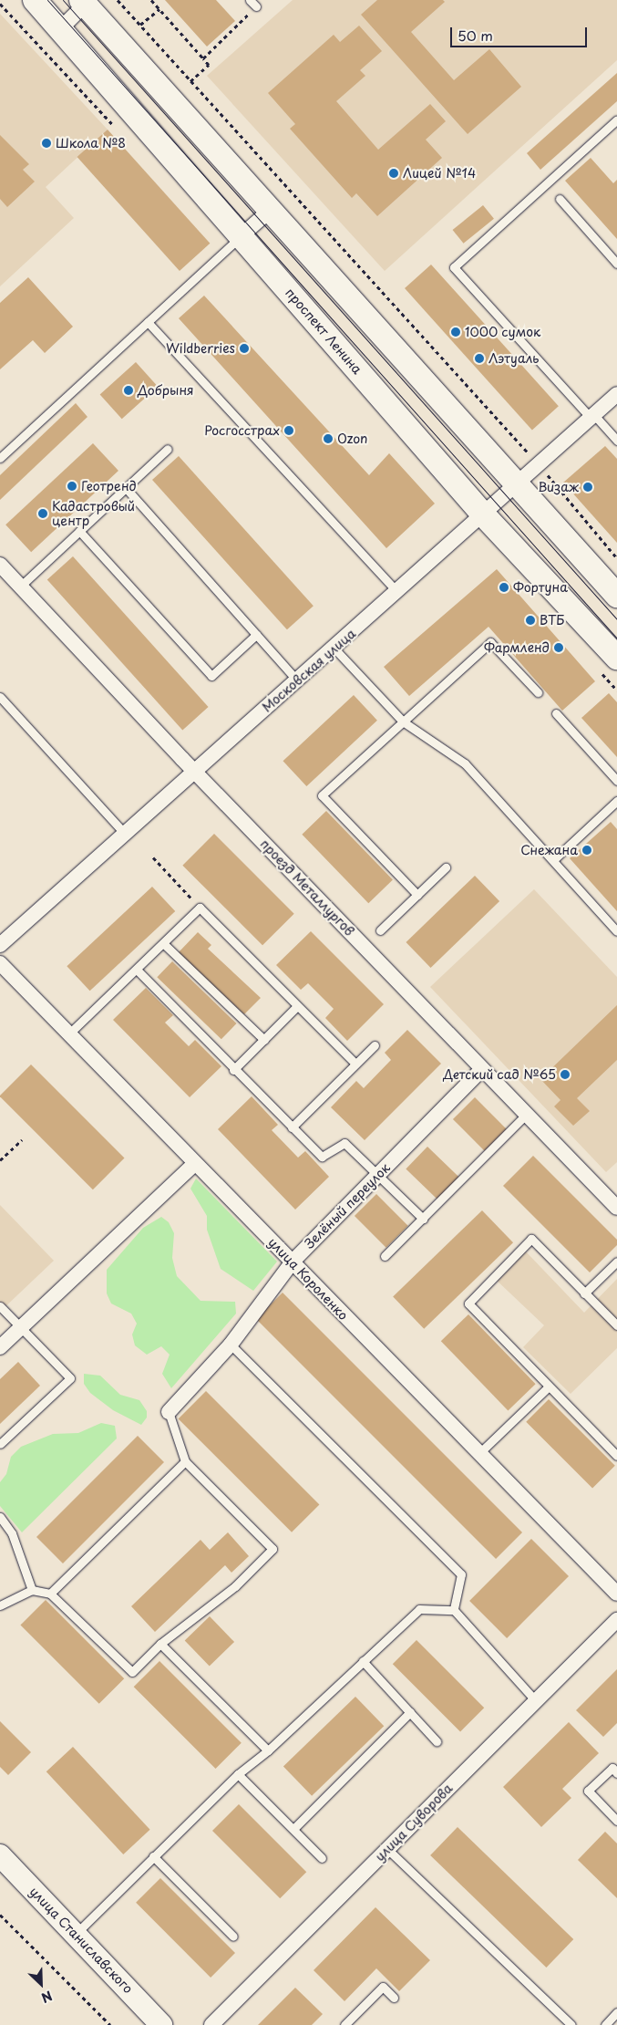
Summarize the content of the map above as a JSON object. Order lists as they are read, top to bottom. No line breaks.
{"streets":{"main road":["проспект Ленина","улица Станиславского"],"street":["Московская улица","проезд Металлургов","Зелёный переулок","улица Короленко","улица Суворова"]},"crossings":[["проспект Ленина","Московская улица"],["Московская улица","проезд Металлургов"],["проезд Металлургов","Зелёный переулок"],["Зелёный переулок","улица Короленко"]],"places":["Школа №8","Лицей №14","1000 сумок","Wildberries","Лэтуаль","Добрыня","Росгосстрах","Ozon","Геотренд","Визаж","Кадастровый центр","Фортуна","ВТБ","Фармленд","Снежана","Детский сад №65"],"scale_bar":"50 m","north":"bottom right"}
